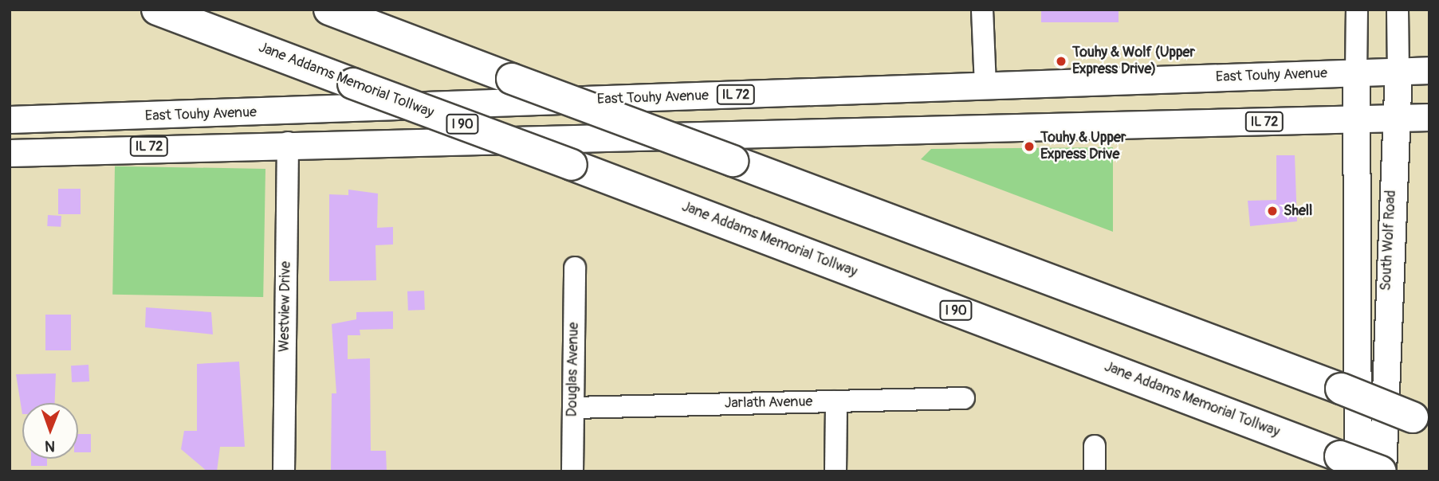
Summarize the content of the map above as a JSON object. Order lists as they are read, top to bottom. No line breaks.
{"streets":{"highway":["Jane Addams Memorial Tollway","I 90"],"main road":["East Touhy Avenue","IL 72","South Wolf Road"],"street":["Westview Drive","Douglas Avenue","Jarlath Avenue"]},"crossings":[["East Touhy Avenue","South Wolf Road"],["Jane Addams Memorial Tollway","South Wolf Road"],["IL 72","South Wolf Road"],["IL 72","Westview Drive"],["Douglas Avenue","Jarlath Avenue"]],"places":["Touhy & Wolf (Upper Express Drive)","Touhy & Upper Express Drive","Shell"],"north":"bottom"}
